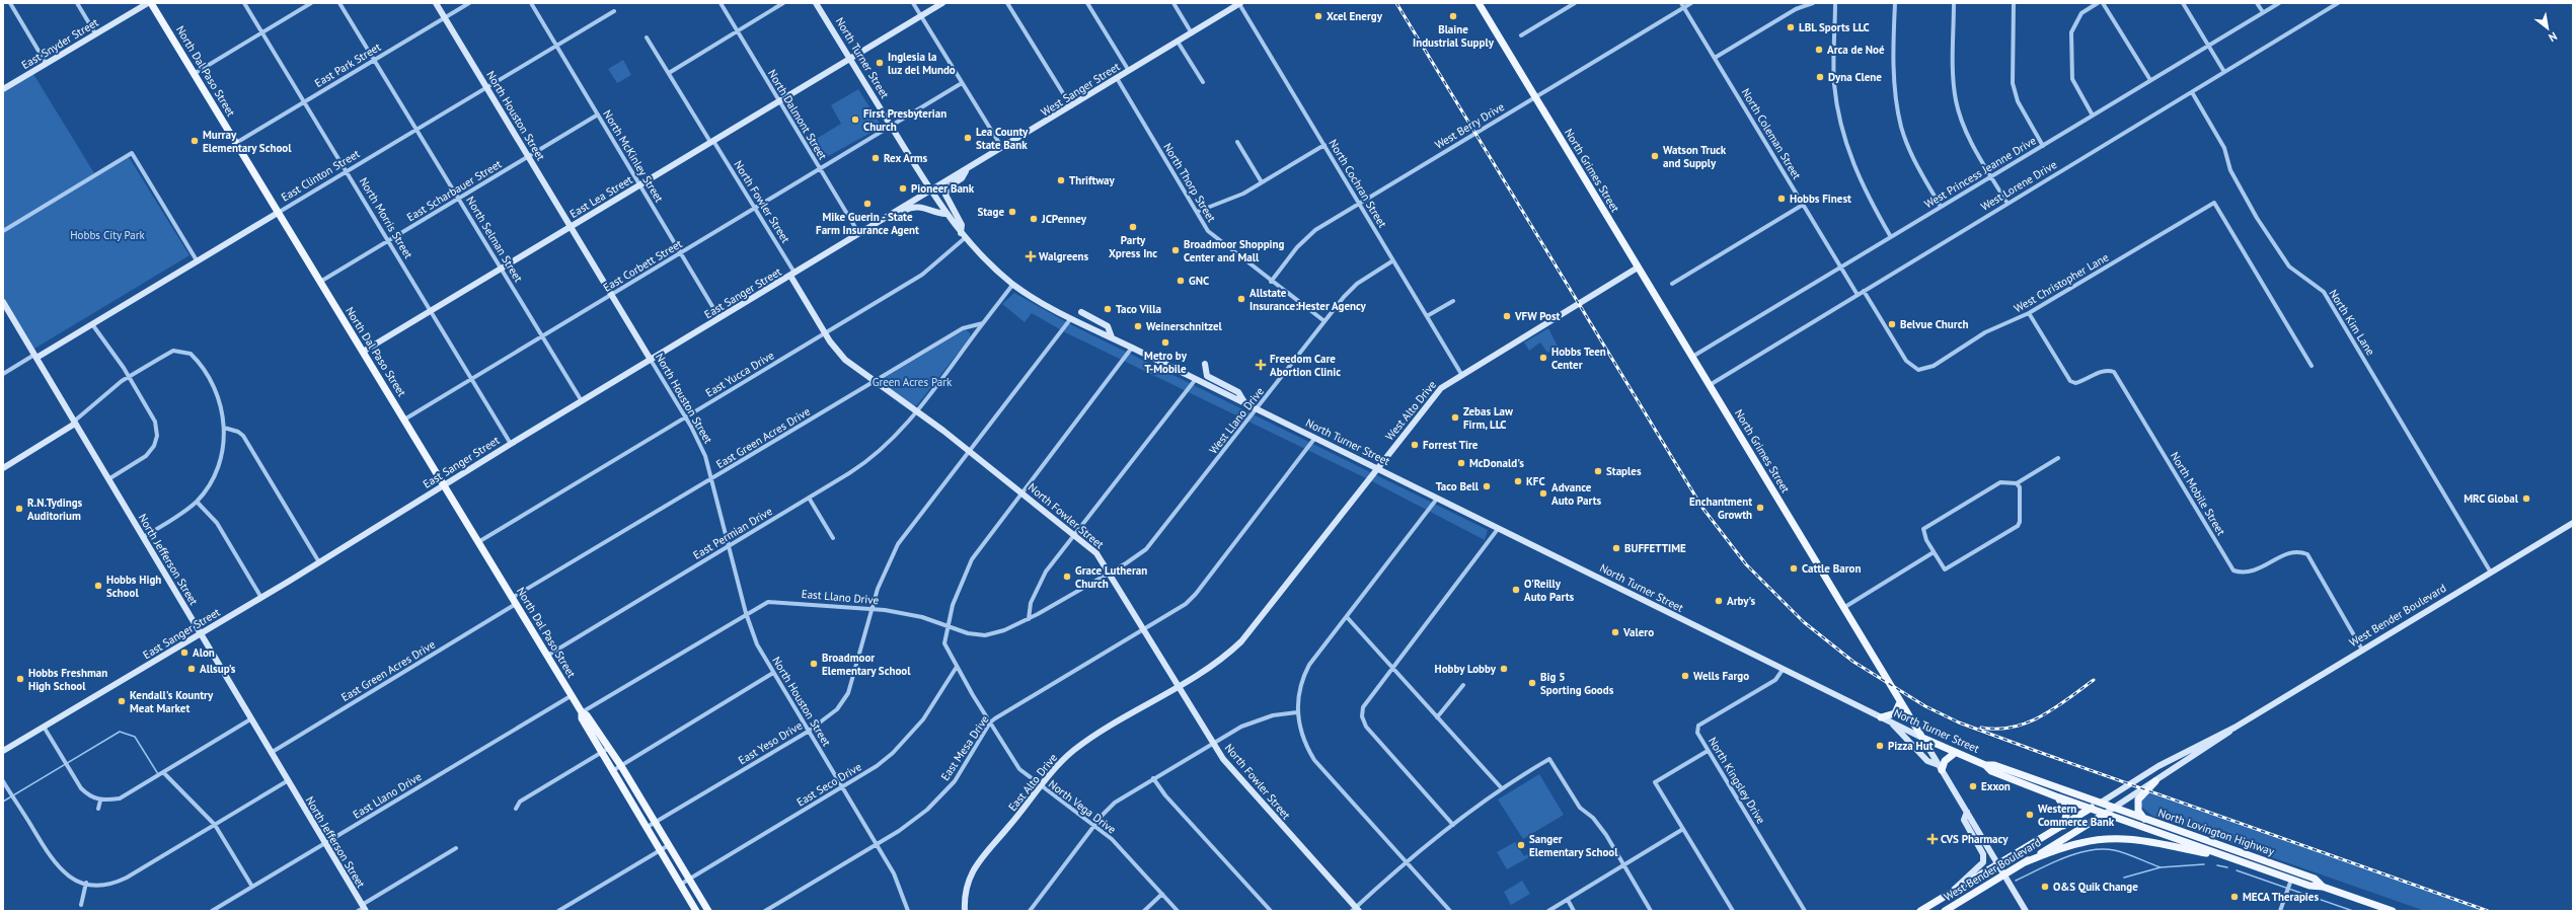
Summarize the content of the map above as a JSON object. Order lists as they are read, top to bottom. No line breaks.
{"streets":{"main road":["East Snyder Street","North Turner Street","North Dal Paso Street","West Sanger Street","North Houston Street","North Grimes Street","East Clinton Street","East Lea Street","North Fowler Street","East Sanger Street","West Alto Drive","North Jefferson Street","West Bender Boulevard","East Alto Drive","North Lovington Highway"],"street":["East Park Street","North Dalmont Street","West Berry Drive","North Coleman Street","North McKinley Street","West Princess Jeanne Drive","North Thorp Street","North Cochran Street","West Lorene Drive","East Scharbauer Street","North Morris Street","North Selman Street","East Corbett Street","West Christopher Lane","North Kim Lane","East Yucca Drive","West Llano Drive","East Green Acres Drive","North Mobile Street","East Permian Drive","East Llano Drive","East Yeso Drive","East Mesa Drive","North Kingsley Drive","East Seco Drive","North Vega Drive"]},"crossings":[["East Snyder Street","North Dal Paso Street"],["North Turner Street","West Sanger Street"],["North Turner Street","North Grimes Street"],["North Turner Street","East Lea Street"],["North Turner Street","East Corbett Street"],["North Turner Street","East Sanger Street"],["North Turner Street","East Yucca Drive"],["North Turner Street","West Alto Drive"],["North Turner Street","West Llano Drive"],["North Turner Street","West Bender Boulevard"],["North Turner Street","East Yeso Drive"],["North Turner Street","East Mesa Drive"],["North Turner Street","North Kingsley Drive"],["North Turner Street","North Vega Drive"],["North Turner Street","North Lovington Highway"],["East Park Street","North Dal Paso Street"],["East Park Street","North Houston Street"],["East Park Street","North Morris Street"],["East Park Street","North Selman Street"],["North Dal Paso Street","East Clinton Street"],["North Dal Paso Street","East Scharbauer Street"],["North Dal Paso Street","East Lea Street"],["North Dal Paso Street","East Corbett Street"],["North Dal Paso Street","East Sanger Street"],["North Dal Paso Street","East Yucca Drive"],["North Dal Paso Street","East Green Acres Drive"],["North Dal Paso Street","East Permian Drive"],["North Dal Paso Street","East Llano Drive"],["North Dal Paso Street","East Yeso Drive"],["North Dal Paso Street","East Seco Drive"],["West Sanger Street","North Thorp Street"],["West Sanger Street","North Cochran Street"],["West Sanger Street","East Sanger Street"],["North Dalmont Street","East Lea Street"],["North Dalmont Street","East Corbett Street"],["North Dalmont Street","East Sanger Street"],["North Houston Street","East Clinton Street"],["North Houston Street","East Scharbauer Street"],["North Houston Street","East Lea Street"],["North Houston Street","East Corbett Street"],["North Houston Street","East Sanger Street"],["North Houston Street","East Yucca Drive"],["North Houston Street","East Green Acres Drive"],["North Houston Street","East Permian Drive"],["North Houston Street","East Llano Drive"],["North Houston Street","East Yeso Drive"],["North Houston Street","East Mesa Drive"],["North Houston Street","East Seco Drive"],["West Berry Drive","North Coleman Street"],["West Berry Drive","North Grimes Street"],["West Berry Drive","North Thorp Street"],["West Berry Drive","North Cochran Street"],["North Coleman Street","West Princess Jeanne Drive"],["North Coleman Street","West Lorene Drive"],["North McKinley Street","East Clinton Street"],["North McKinley Street","East Scharbauer Street"],["North McKinley Street","East Lea Street"],["North McKinley Street","East Corbett Street"],["North McKinley Street","East Sanger Street"],["North Grimes Street","West Princess Jeanne Drive"],["North Grimes Street","West Lorene Drive"],["North Grimes Street","West Alto Drive"],["North Grimes Street","West Bender Boulevard"],["East Clinton Street","North Morris Street"],["East Clinton Street","North Selman Street"],["East Clinton Street","North Jefferson Street"],["North Thorp Street","West Llano Drive"],["North Cochran Street","West Alto Drive"],["North Cochran Street","West Llano Drive"],["West Lorene Drive","West Christopher Lane"],["West Lorene Drive","North Kim Lane"],["East Scharbauer Street","North Morris Street"],["East Scharbauer Street","North Selman Street"],["East Lea Street","North Fowler Street"],["East Lea Street","North Morris Street"],["East Lea Street","North Selman Street"],["North Fowler Street","East Corbett Street"],["North Fowler Street","East Sanger Street"],["North Fowler Street","East Yucca Drive"],["North Fowler Street","West Alto Drive"],["North Fowler Street","West Llano Drive"],["North Fowler Street","East Green Acres Drive"],["North Fowler Street","East Permian Drive"],["North Fowler Street","East Llano Drive"],["North Fowler Street","East Yeso Drive"],["North Fowler Street","East Mesa Drive"],["North Fowler Street","East Alto Drive"],["North Fowler Street","North Vega Drive"],["North Morris Street","East Corbett Street"],["North Morris Street","East Sanger Street"],["North Selman Street","East Corbett Street"],["North Selman Street","East Sanger Street"],["West Christopher Lane","North Mobile Street"],["East Sanger Street","North Jefferson Street"],["North Kim Lane","West Bender Boulevard"],["West Alto Drive","East Alto Drive"],["West Llano Drive","East Llano Drive"],["East Green Acres Drive","East Permian Drive"],["East Green Acres Drive","North Jefferson Street"],["North Mobile Street","West Bender Boulevard"],["North Jefferson Street","East Llano Drive"],["East Llano Drive","East Yeso Drive"],["East Llano Drive","North Vega Drive"],["West Bender Boulevard","North Lovington Highway"],["East Mesa Drive","North Vega Drive"],["East Alto Drive","North Vega Drive"],["East Seco Drive","North Vega Drive"]],"parks":["Hobbs City Park","Green Acres Park"],"places":{"other":["Xcel Energy","Blaine Industrial Supply","LBL Sports LLC","Arca de Noé","Inglesia la luz del Mundo","Dyna Clene","First Presbyterian Church","Lea County State Bank","Murray Elementary School","Watson Truck and Supply","Rex Arms","Thriftway","Pioneer Bank","Hobbs Finest","Mike Guerin - State Farm Insurance Agent","Stage","JCPenney","Party Xpress Inc","Broadmoor Shopping Center and Mall","GNC","Allstate Insurance:Hester Agency","Taco Villa","VFW Post","Belvue Church","Weinerschnitzel","Metro by T-Mobile","Hobbs Teen Center","Zebas Law Firm, LLC","Forrest Tire","McDonald's","Staples","KFC","Taco Bell","Advance Auto Parts","MRC Global","Enchantment Growth","R.N.Tydings Auditorium","BUFFETTIME","Cattle Baron","Grace Lutheran Church","Hobbs High School","O'Reilly Auto Parts","Arby's","Valero","Alon","Broadmoor Elementary School","Allsup's","Hobby Lobby","Wells Fargo","Hobbs Freshman High School","Big 5 Sporting Goods","Kendall's Kountry Meat Market","Pizza Hut","Exxon","Western Commerce Bank","Sanger Elementary School","O&S Quik Change","MECA Therapies"],"health":["Walgreens","Freedom Care Abortion Clinic","CVS Pharmacy"]},"north":"bottom right"}
